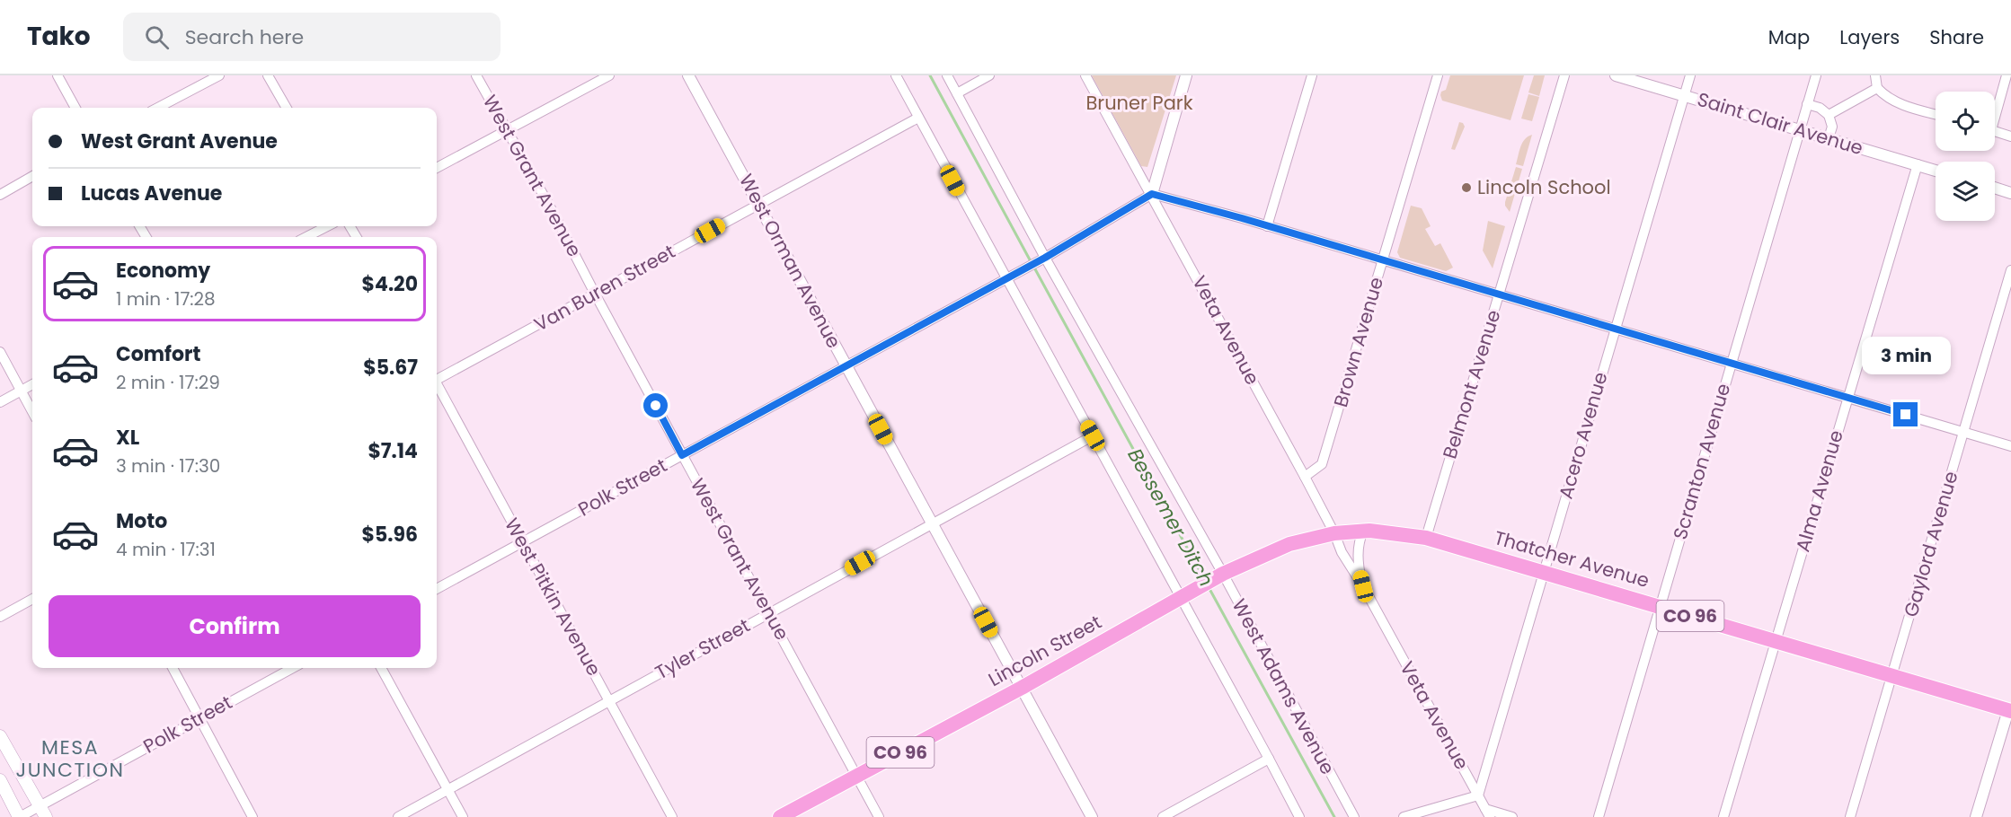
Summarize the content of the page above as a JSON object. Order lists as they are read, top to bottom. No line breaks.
{"streets":{"main road":["Thatcher Avenue","CO 96","Lincoln Street"],"street":["Saint Clair Avenue","West Grant Avenue","West Orman Avenue","Van Buren Street","Veta Avenue","Brown Avenue","Belmont Avenue","Acero Avenue","Scranton Avenue","Polk Street","Alma Avenue","Gaylord Avenue","West Pitkin Avenue","Tyler Street","West Adams Avenue"]},"crossings":[["Saint Clair Avenue","Acero Avenue"],["Saint Clair Avenue","Scranton Avenue"],["Saint Clair Avenue","Alma Avenue"],["West Grant Avenue","Van Buren Street"],["West Grant Avenue","Polk Street"],["West Grant Avenue","Tyler Street"],["West Grant Avenue","Lincoln Street"],["West Orman Avenue","Van Buren Street"],["West Orman Avenue","Polk Street"],["West Orman Avenue","Tyler Street"],["West Orman Avenue","Lincoln Street"],["Veta Avenue","Brown Avenue"],["Veta Avenue","Acero Avenue"],["Veta Avenue","Polk Street"],["Veta Avenue","Thatcher Avenue"],["Veta Avenue","Lincoln Street"],["Belmont Avenue","Thatcher Avenue"],["Acero Avenue","Thatcher Avenue"],["Scranton Avenue","Thatcher Avenue"],["Polk Street","West Pitkin Avenue"],["Polk Street","West Adams Avenue"],["Alma Avenue","Thatcher Avenue"],["Gaylord Avenue","Thatcher Avenue"],["Thatcher Avenue","Lincoln Street"],["West Pitkin Avenue","Tyler Street"],["Lincoln Street","West Adams Avenue"]],"districts":["MESA JUNCTION"],"water":["Bessemer Ditch"],"parks":["Bruner Park"],"places":["Lincoln School"],"page":{"header":"Tako","search":"Search here","nav":["Map","Layers","Share"],"banner":["West Grant Avenue","Lucas Avenue"],"list":[{"name":"Economy","note":"1 min · 17:28","value":"$4.20"},{"name":"Comfort","note":"2 min · 17:29","value":"$5.67"},{"name":"XL","note":"3 min · 17:30","value":"$7.14"},{"name":"Moto","note":"4 min · 17:31","value":"$5.96"}],"bubble":"3 min","buttons":"Confirm"}}
